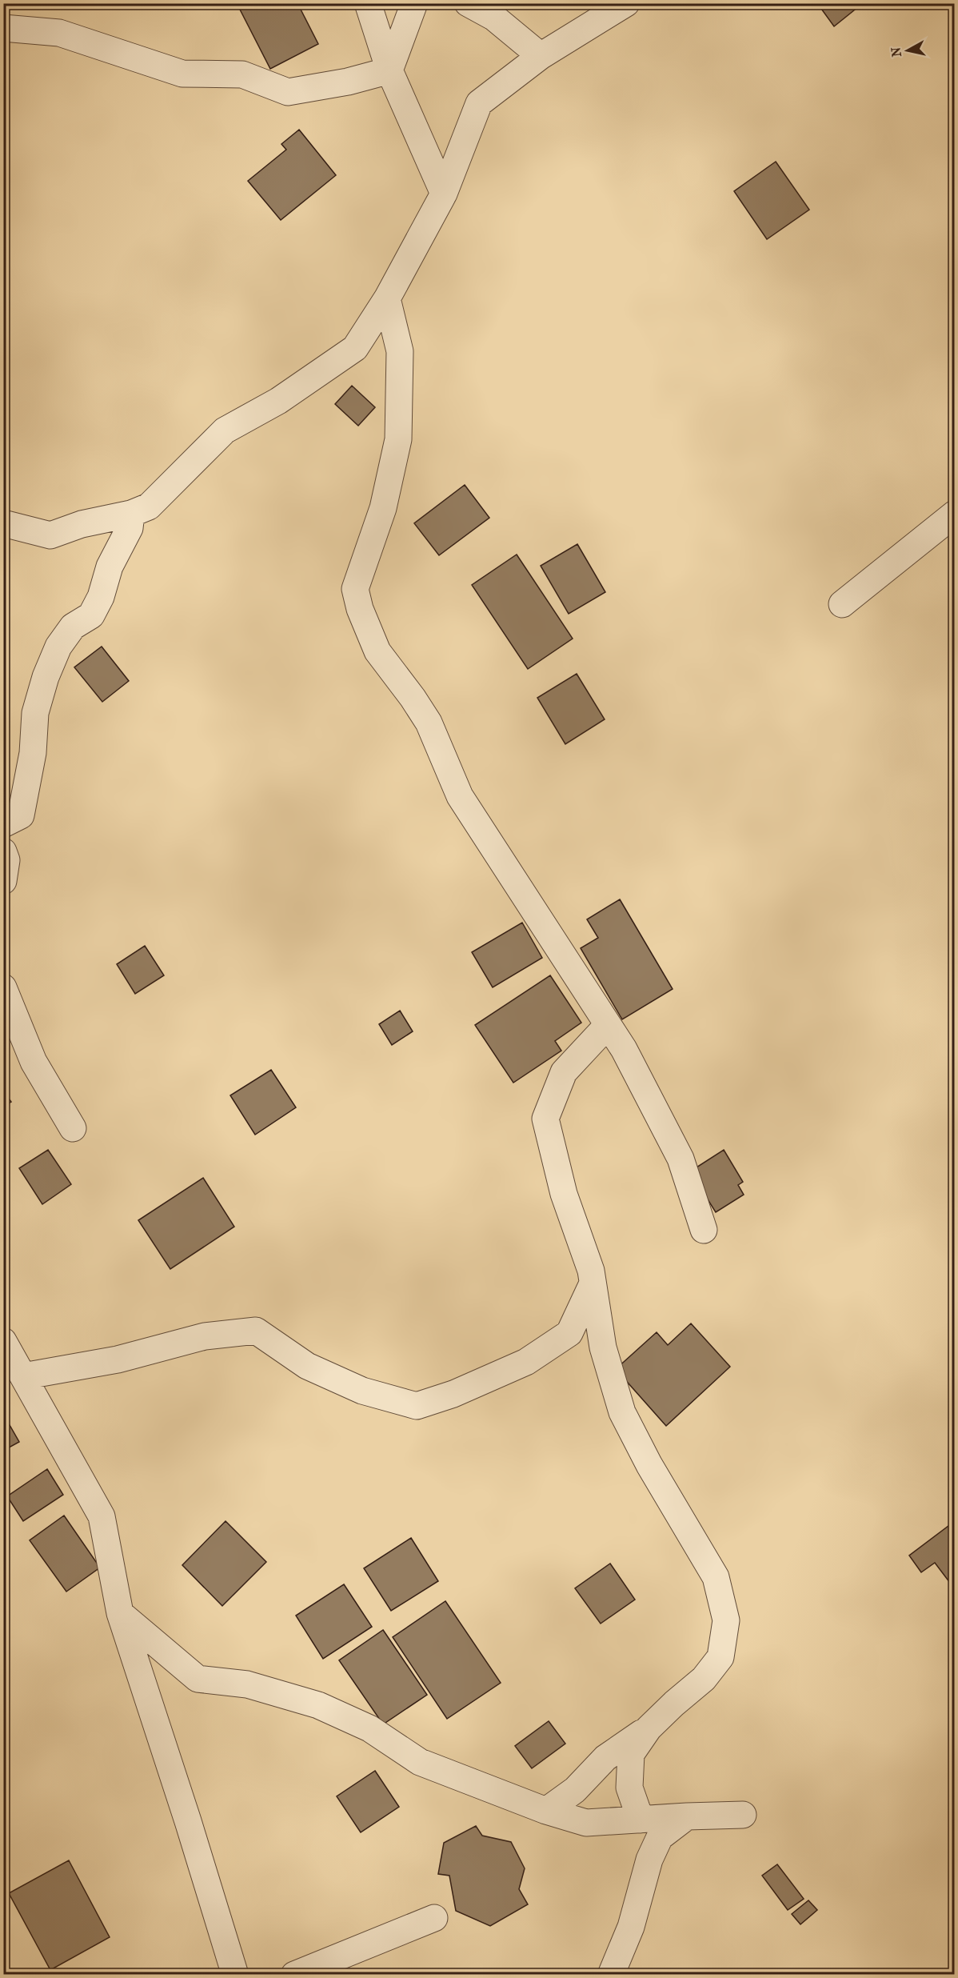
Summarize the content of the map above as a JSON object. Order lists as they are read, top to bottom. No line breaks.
{"north":"left"}
